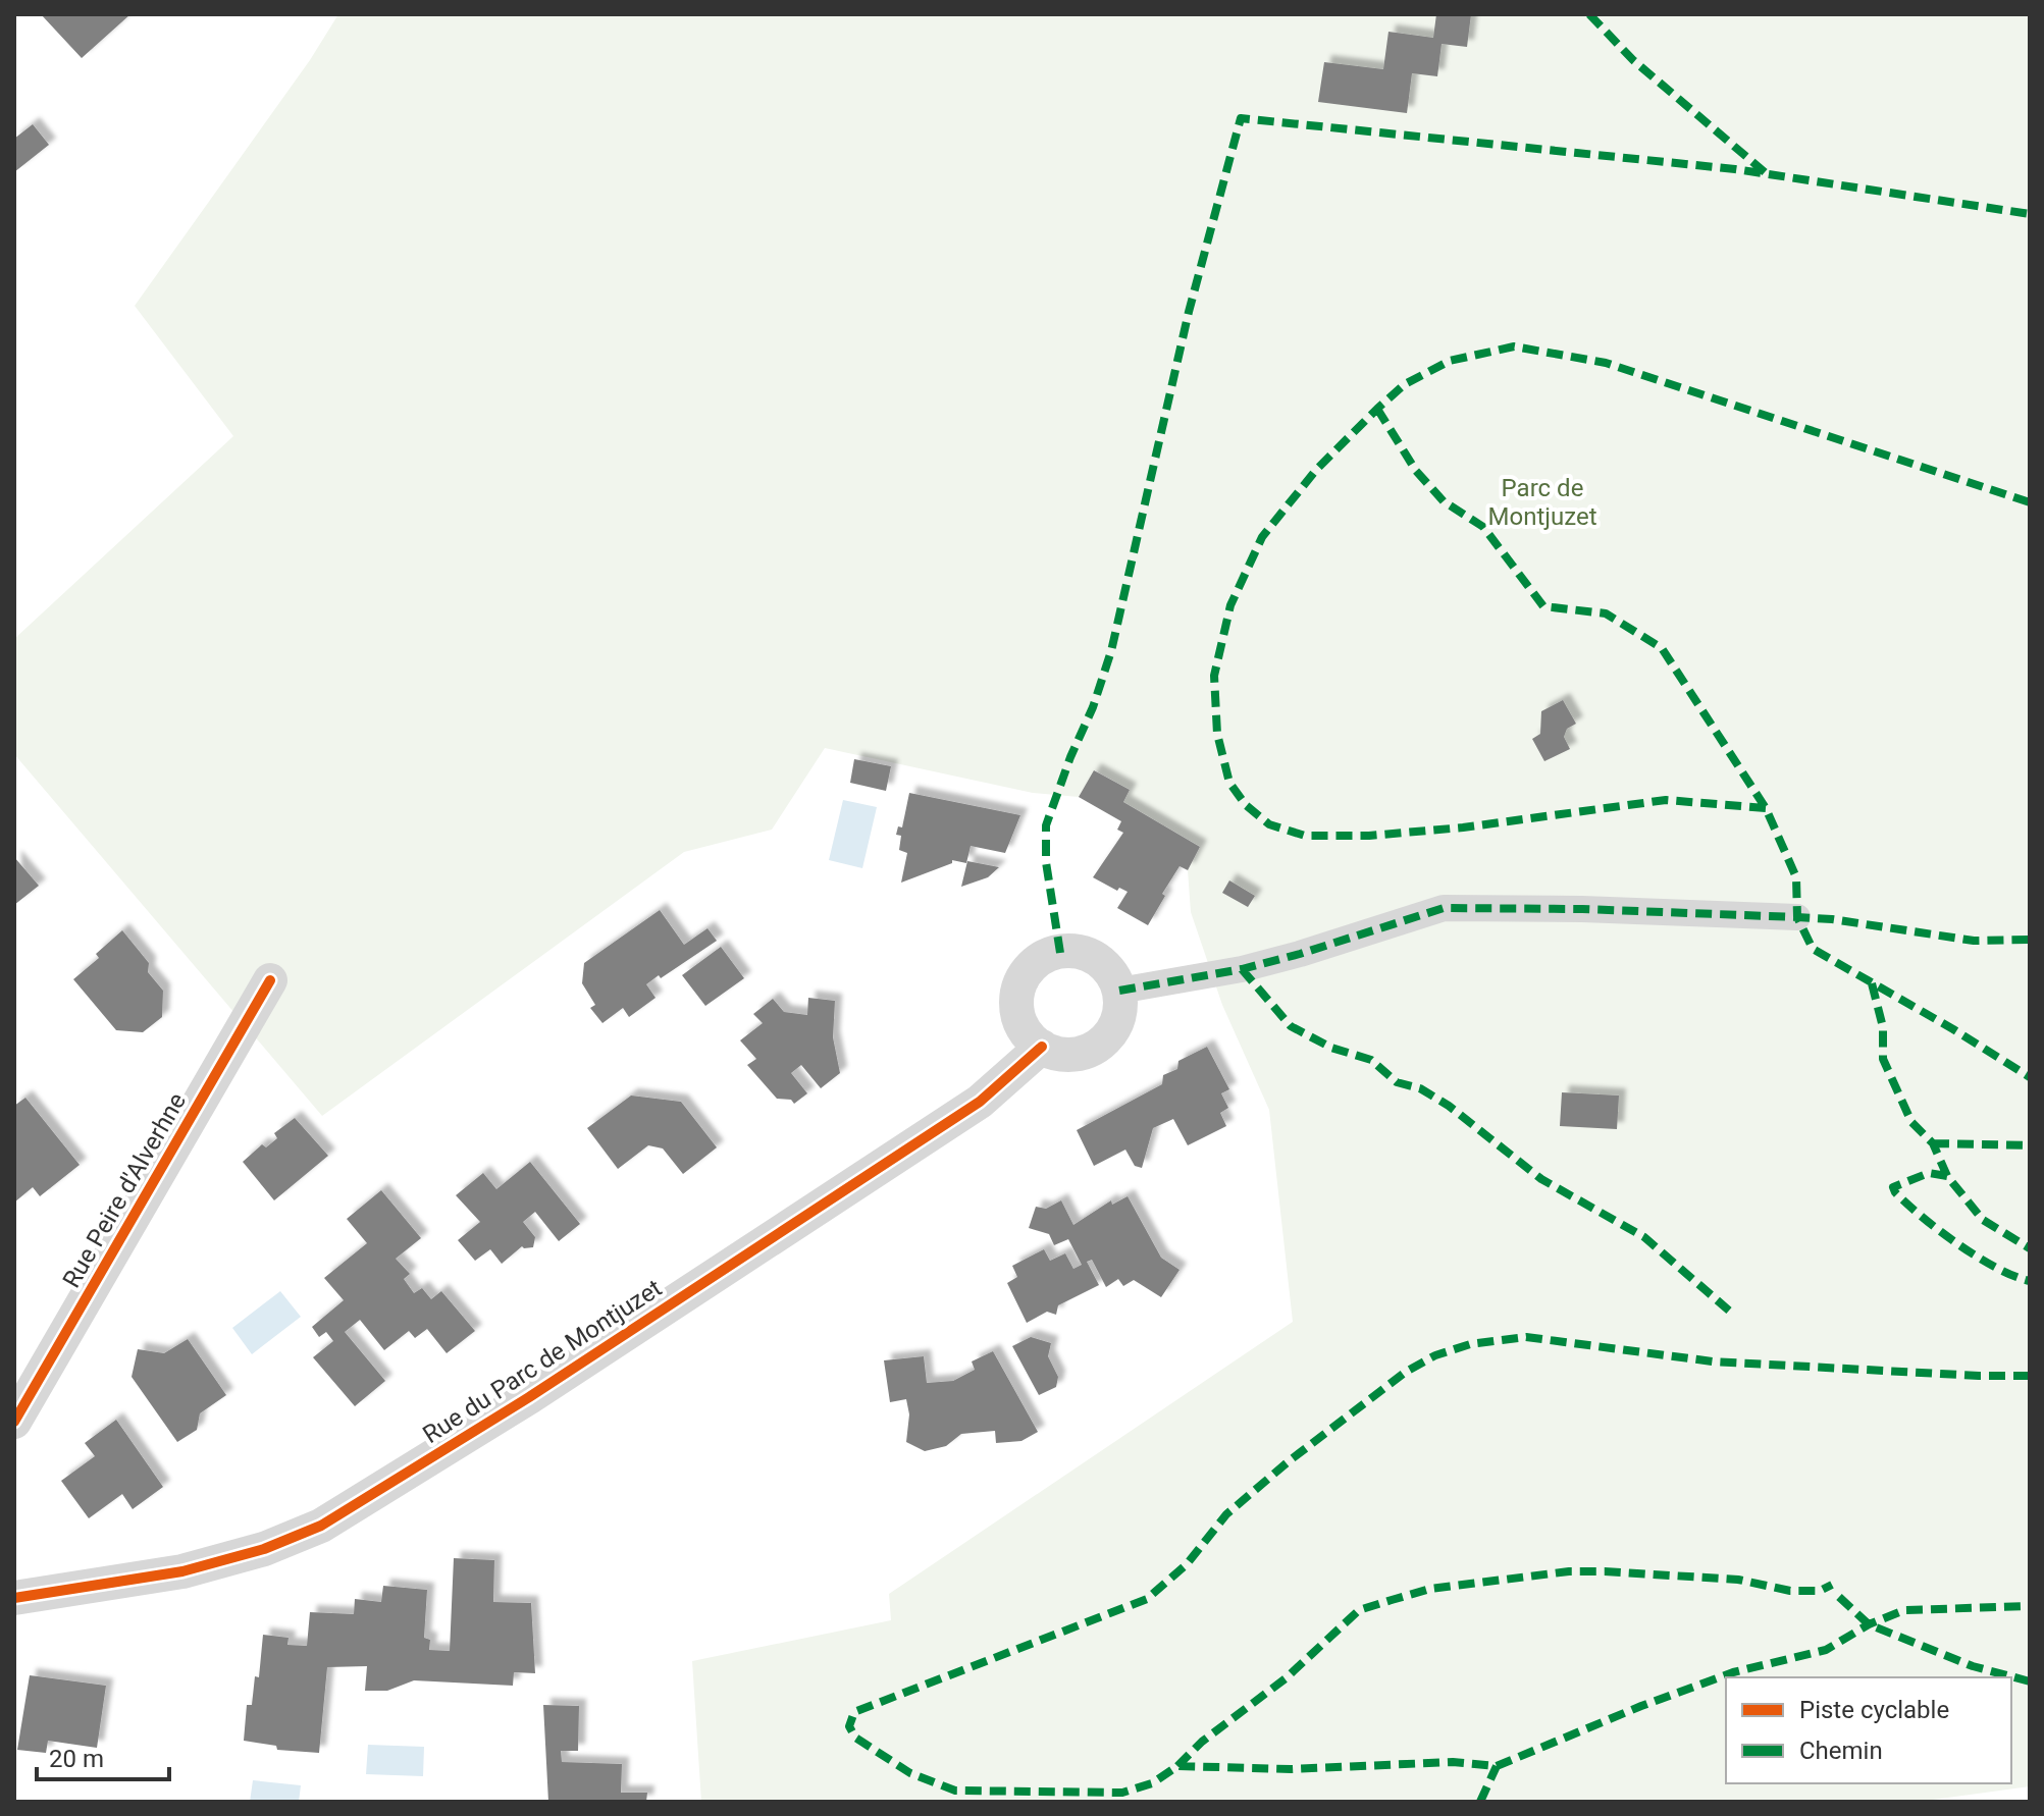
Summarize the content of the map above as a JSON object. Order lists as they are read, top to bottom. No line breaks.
{"streets":{"street":["Rue Peire d'Alverhne","Rue du Parc de Montjuzet"]},"parks":["Parc de Montjuzet"],"legend":["Piste cyclable","Chemin"],"scale_bar":"20 m"}
